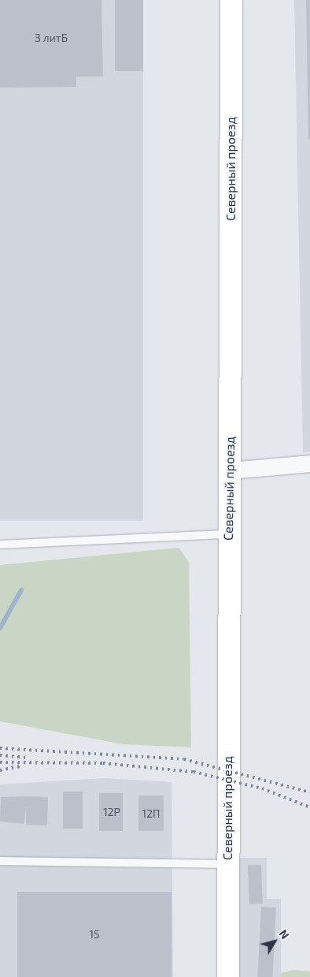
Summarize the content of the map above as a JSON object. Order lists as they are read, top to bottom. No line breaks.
{"streets":{"street":["Северный проезд"]},"house_numbers":["3 литБ","12Р","12П","15"],"north":"top right"}
